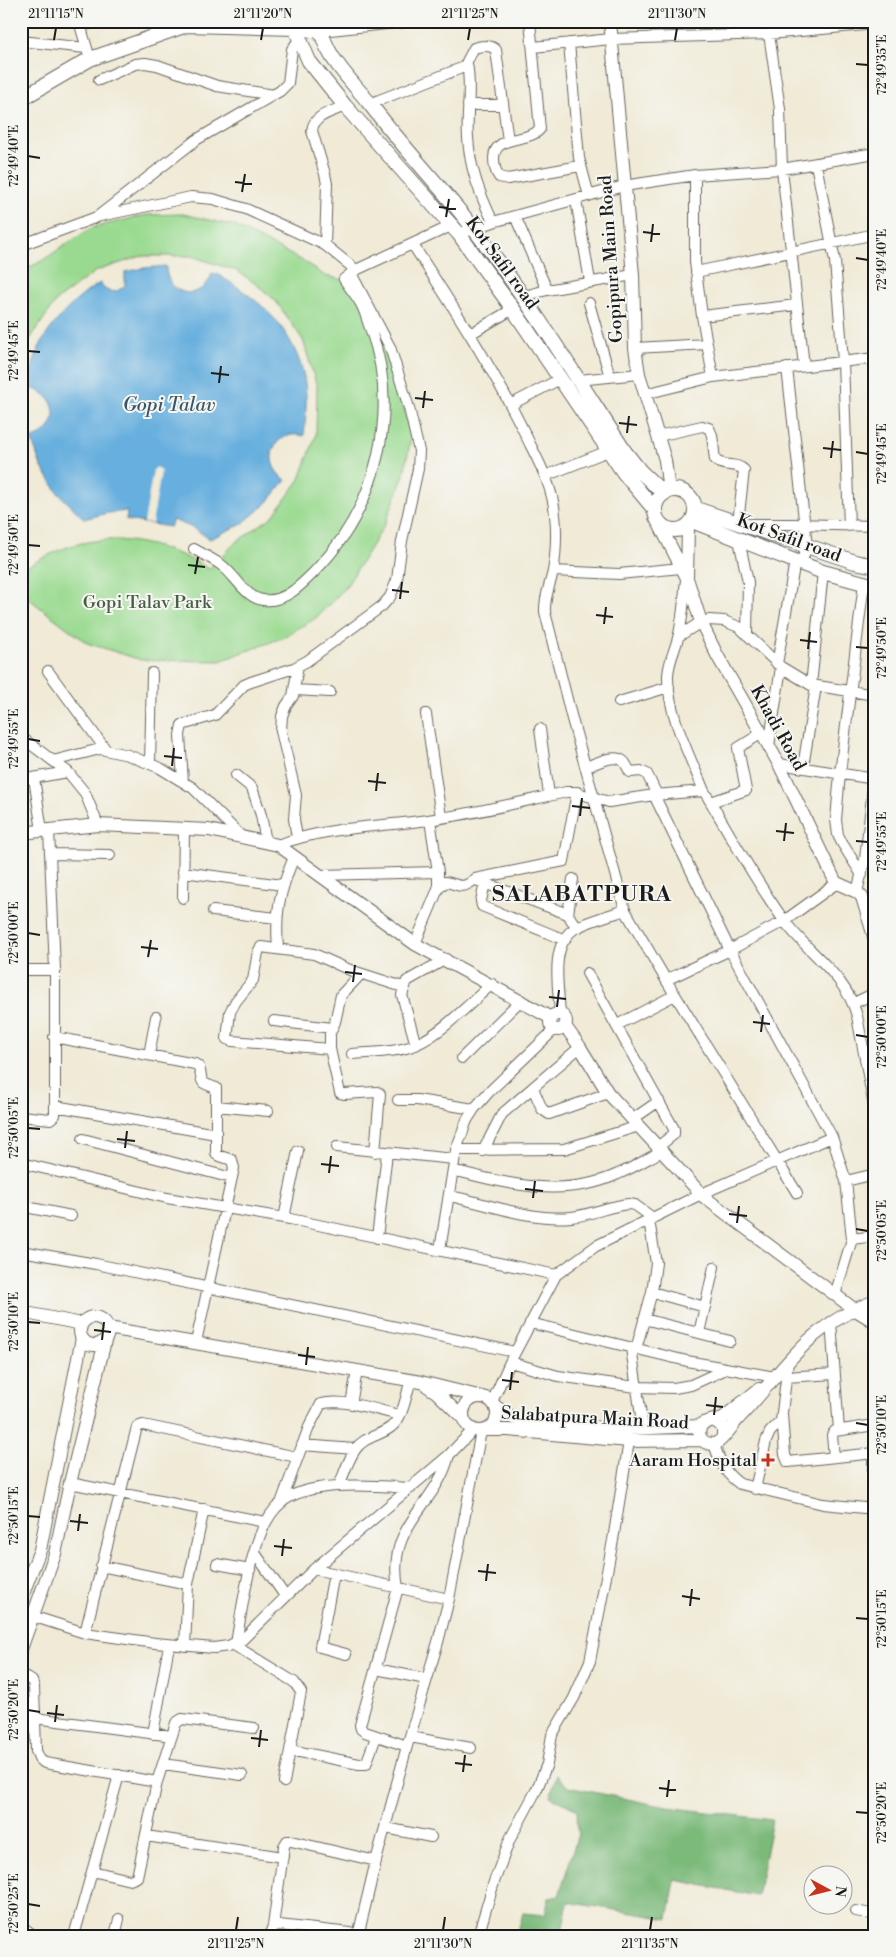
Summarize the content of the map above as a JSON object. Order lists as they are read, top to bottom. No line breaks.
{"streets":{"main road":["Kot Safil road"],"street":["Gopipura Main Road","Khadi Road","Salabatpura Main Road"]},"crossings":[["Gopipura Main Road","Kot Safil road"],["Gopipura Main Road","Khadi Road"],["Kot Safil road","Khadi Road"]],"districts":["SALABATPURA"],"water":["Gopi Talav"],"parks":["Gopi Talav Park"],"places":{"health":["Aaram Hospital"]},"north":"right","coordinates":["21°11'15\"N","21°11'20\"N","21°11'25\"N","21°11'30\"N","72°49'35\"E","72°49'40\"E","72°49'45\"E","72°49'50\"E","72°49'55\"E","72°50'00\"E","72°50'05\"E","72°50'10\"E","72°50'15\"E","72°50'20\"E","72°50'25\"E","21°11'35\"N"]}
